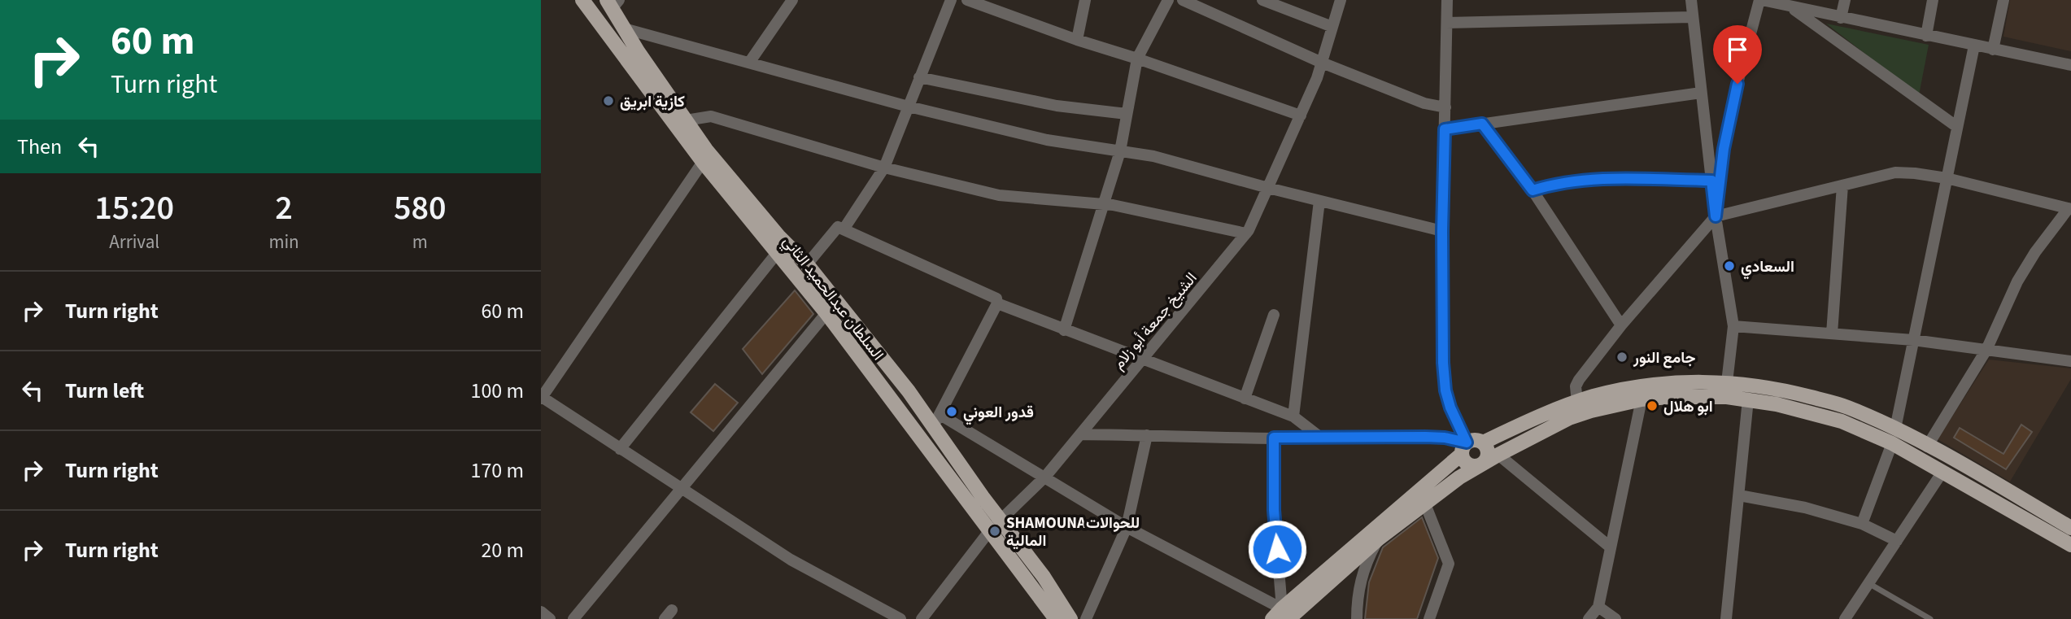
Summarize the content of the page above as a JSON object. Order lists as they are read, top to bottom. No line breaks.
{"streets":{"main road":["السلطان عبدالحميد الثاني"],"street":["الشيخ جمعة أبو زلام"]},"crossings":[["السلطان عبدالحميد الثاني","الشيخ جمعة أبو زلام"]],"places":["كازية ابريق","السعادي","جامع النور","ابو هلال","قدور العوني","SHAMOUNAللحوالات المالية"],"page":{"turn":["60 m","Turn right"],"then":"Then","eta":["15:20","Arrival","2","min","580","m"],"list":[{"name":"Turn right","value":"60 m"},{"name":"Turn left","value":"100 m"},{"name":"Turn right","value":"170 m"},{"name":"Turn right","value":"20 m"}]}}
